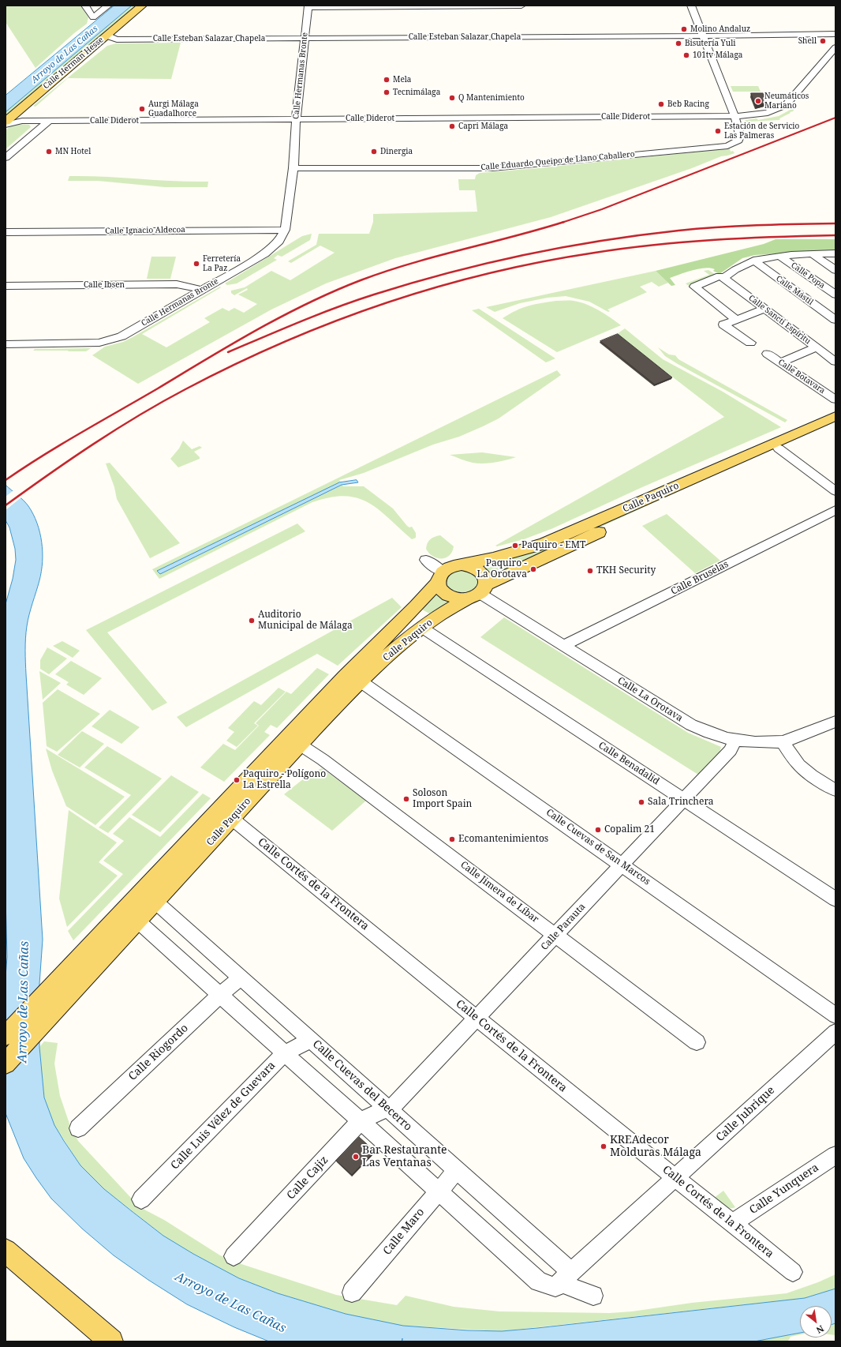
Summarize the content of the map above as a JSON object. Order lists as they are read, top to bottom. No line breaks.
{"streets":{"main road":["Calle Herman Hesse","Calle Paquiro"],"street":["Calle Esteban Salazar Chapela","Calle Hermanas Bronte","Calle Diderot","Calle Eduardo Queipo de Llano Caballero","Calle Ignacio Aldecoa","Calle Popa","Calle Ibsen","Calle Mástil","Calle Sancti Espíritu","Calle Botavara","Calle Bruselas","Calle La Orotava","Calle Benadalid","Calle Cuevas de San Marcos","Calle Cortés de la Frontera","Calle Jimera de Líbar","Calle Parauta","Calle Riogordo","Calle Cuevas del Becerro","Calle Jubrique","Calle Luis Vélez de Guevara","Calle Cajiz","Calle Yunquera","Calle Maro"]},"crossings":[["Calle Esteban Salazar Chapela","Calle Herman Hesse"],["Calle Esteban Salazar Chapela","Calle Hermanas Bronte"],["Calle Esteban Salazar Chapela","Calle Eduardo Queipo de Llano Caballero"],["Calle Hermanas Bronte","Calle Diderot"],["Calle Hermanas Bronte","Calle Eduardo Queipo de Llano Caballero"],["Calle Hermanas Bronte","Calle Ignacio Aldecoa"],["Calle Hermanas Bronte","Calle Ibsen"],["Calle Diderot","Calle Eduardo Queipo de Llano Caballero"],["Calle Paquiro","Calle La Orotava"],["Calle Paquiro","Calle Benadalid"],["Calle Paquiro","Calle Cuevas de San Marcos"],["Calle Paquiro","Calle Cortés de la Frontera"],["Calle Paquiro","Calle Jimera de Líbar"],["Calle Paquiro","Calle Cuevas del Becerro"],["Calle Bruselas","Calle La Orotava"],["Calle La Orotava","Calle Parauta"],["Calle Benadalid","Calle Parauta"],["Calle Cuevas de San Marcos","Calle Parauta"],["Calle Cortés de la Frontera","Calle Parauta"],["Calle Cortés de la Frontera","Calle Jubrique"],["Calle Cortés de la Frontera","Calle Yunquera"],["Calle Jimera de Líbar","Calle Parauta"],["Calle Parauta","Calle Cuevas del Becerro"],["Calle Parauta","Calle Cajiz"],["Calle Riogordo","Calle Cuevas del Becerro"],["Calle Cuevas del Becerro","Calle Jubrique"],["Calle Cuevas del Becerro","Calle Luis Vélez de Guevara"],["Calle Cuevas del Becerro","Calle Cajiz"],["Calle Cuevas del Becerro","Calle Maro"]],"water":["Arroyo de Las Cañas"],"places":["Molino Andaluz","Shell","Bisutería Yuli","101tv Málaga","Mela","Tecnimálaga","Q Mantenimiento","Neumáticos Mariano","Beb Racing","Aurgi Málaga Guadalhorce","Capri Málaga","Estación de Servicio Las Palmeras","MN Hotel","Dinergia","Ferretería La Paz","Paquiro - EMT","Paquiro - La Orotava","TKH Security","Auditorio Municipal de Málaga","Paquiro - Polígono La Estrella","Soloson Import Spain","Sala Trinchera","Copalim 21","Ecomantenimientos","KREAdecor Molduras Málaga","Bar Restaurante Las Ventanas"],"north":"bottom right"}
